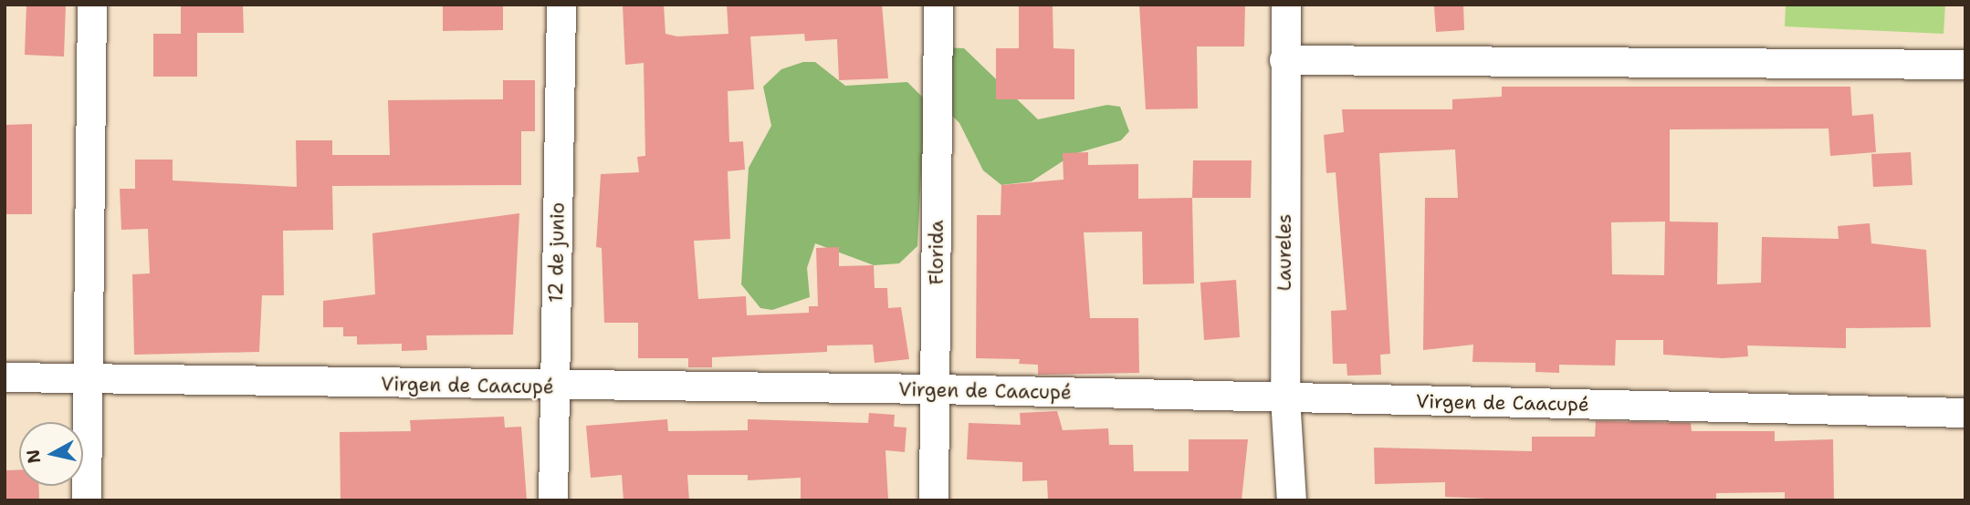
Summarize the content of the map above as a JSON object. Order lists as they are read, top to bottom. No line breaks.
{"streets":{"street":["12 de junio","Florida","Laureles","Virgen de Caacupé"]},"crossings":[["12 de junio","Virgen de Caacupé"],["Florida","Virgen de Caacupé"],["Laureles","Virgen de Caacupé"]],"north":"left"}
